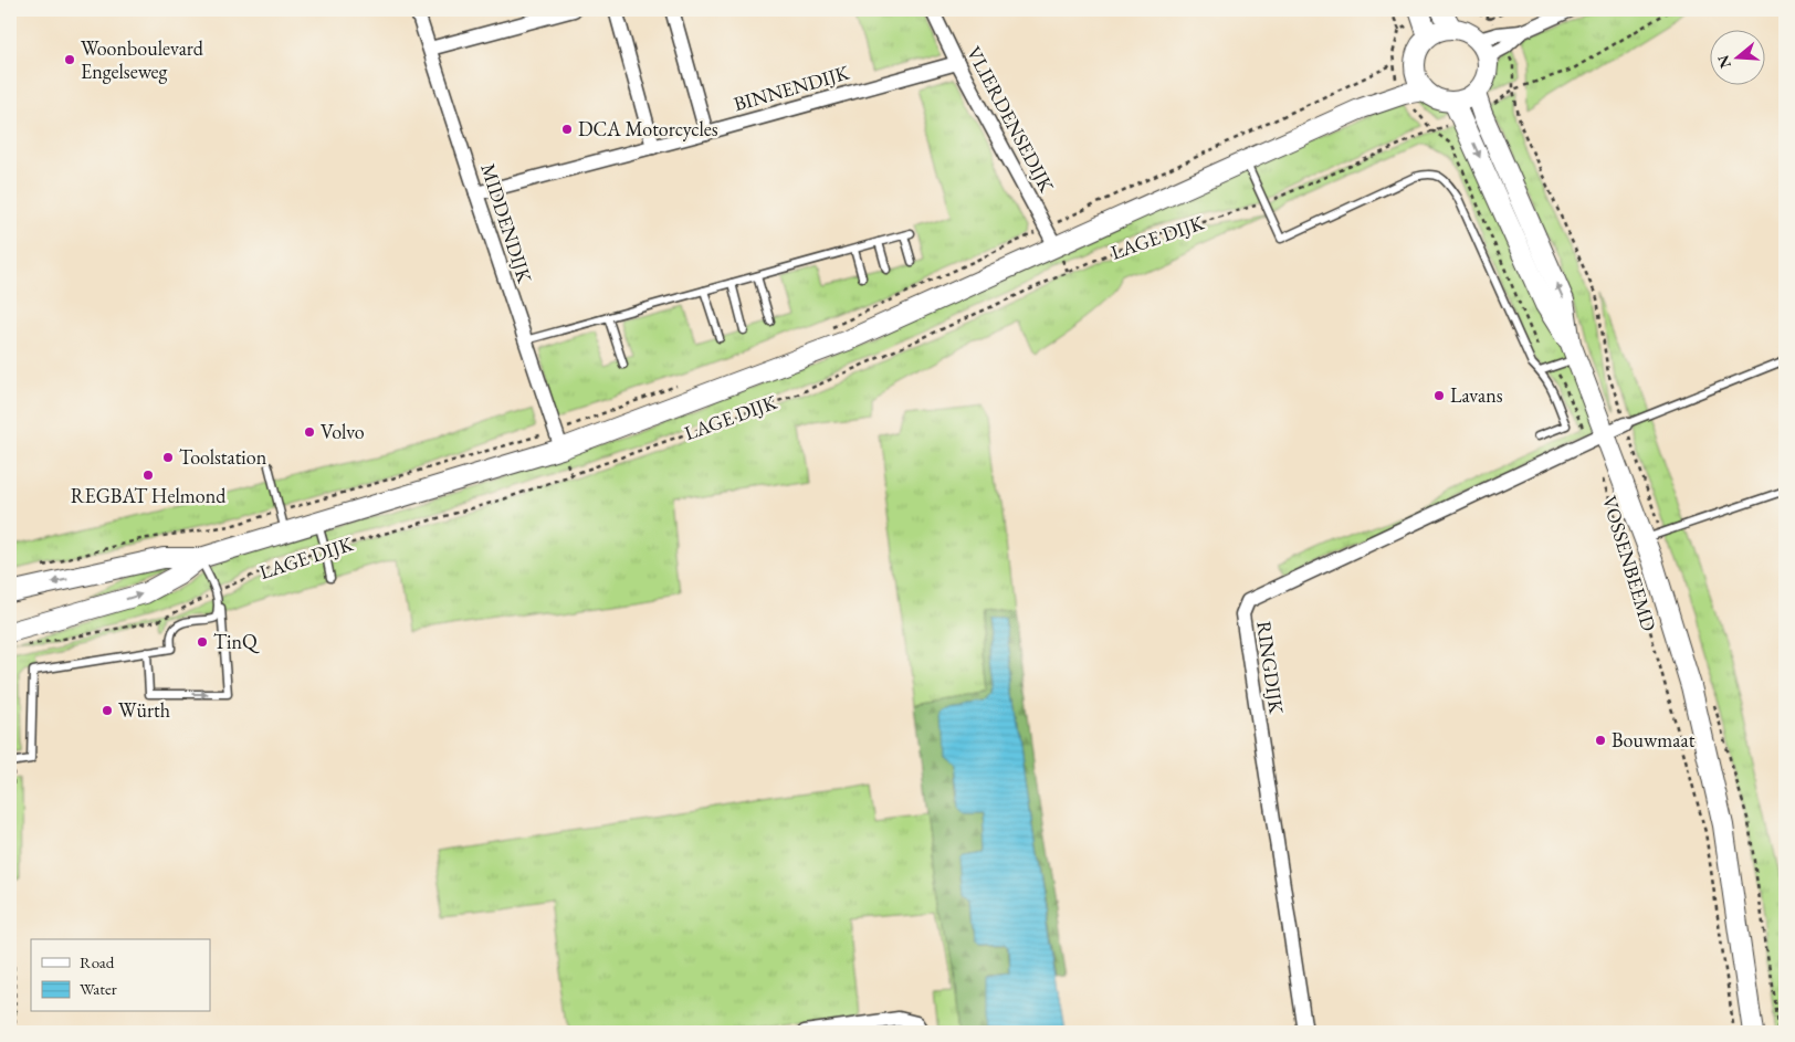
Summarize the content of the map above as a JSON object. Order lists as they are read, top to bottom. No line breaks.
{"streets":{"main road":["LAGE DIJK","VOSSENBEEMD"],"street":["BINNENDIJK","VLIERDENSEDIJK","MIDDENDIJK","RINGDIJK"]},"crossings":[["BINNENDIJK","VLIERDENSEDIJK"],["BINNENDIJK","MIDDENDIJK"],["VLIERDENSEDIJK","LAGE DIJK"],["MIDDENDIJK","LAGE DIJK"],["LAGE DIJK","VOSSENBEEMD"],["VOSSENBEEMD","RINGDIJK"]],"places":["Woonboulevard Engelseweg","DCA Motorcycles","Lavans","Volvo","Toolstation","REGBAT Helmond","TinQ","Würth","Bouwmaat"],"legend":["Road","Water"],"north":"left"}
